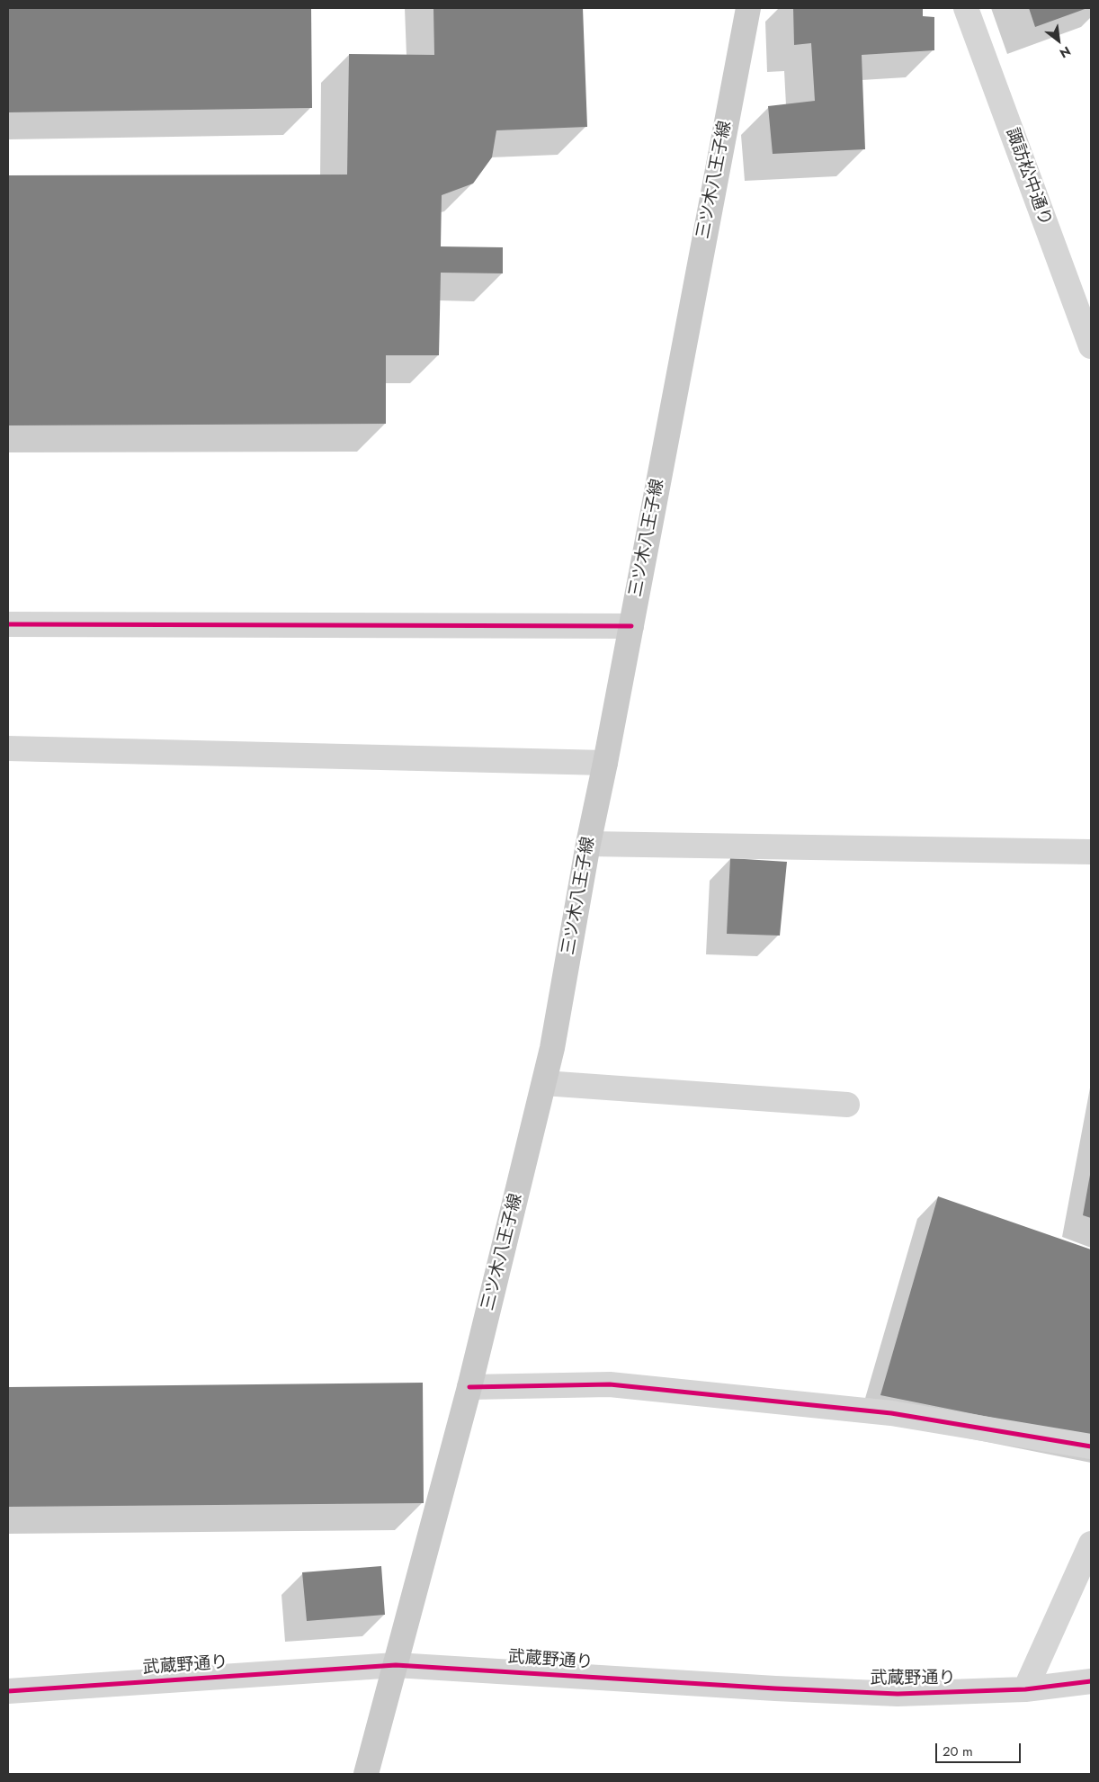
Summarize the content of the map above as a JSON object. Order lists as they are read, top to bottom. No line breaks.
{"streets":{"main road":["三ツ木八王子線"],"street":["諏訪松中通り","武蔵野通り"]},"crossings":[["三ツ木八王子線","武蔵野通り"]],"scale_bar":"20 m","north":"bottom right"}
